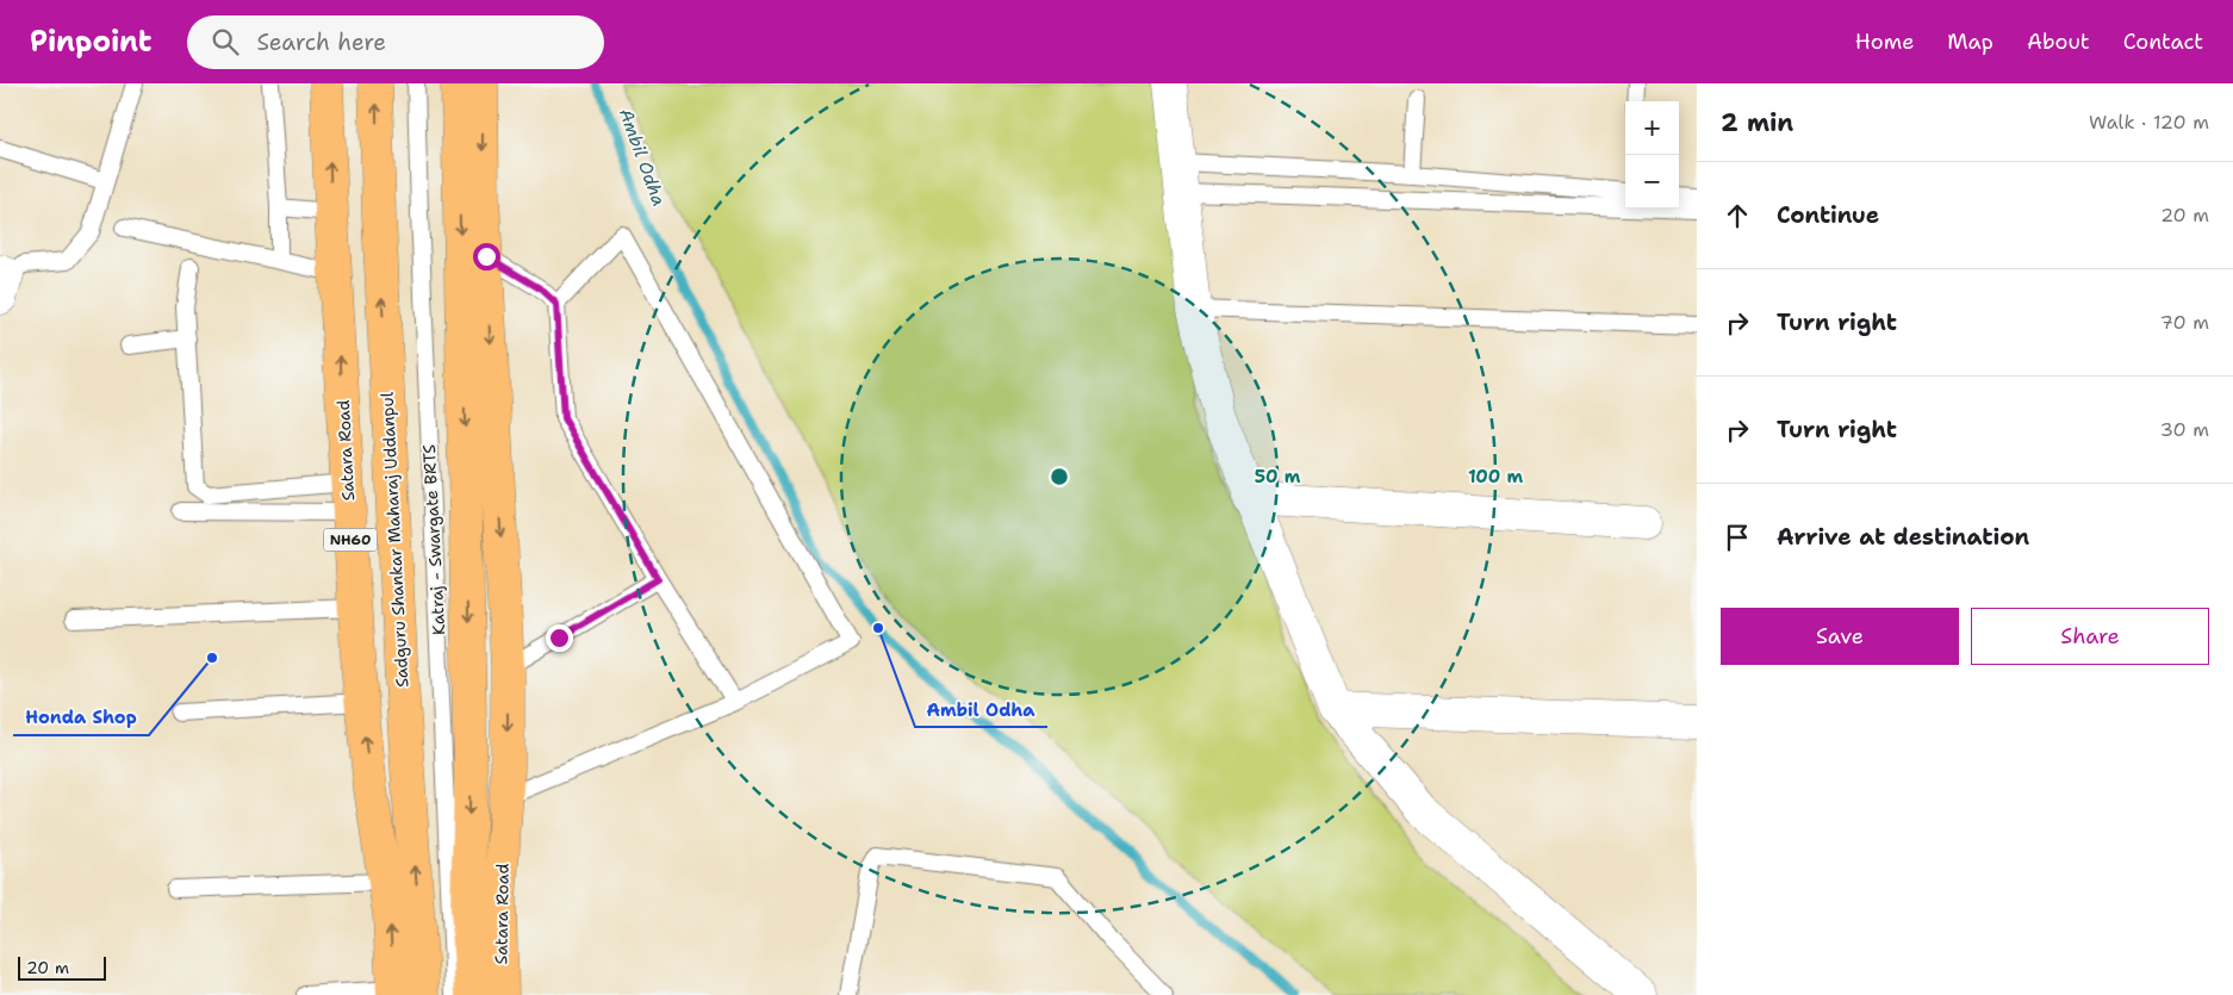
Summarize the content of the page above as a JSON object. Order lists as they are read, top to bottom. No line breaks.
{"streets":{"highway":["Satara Road","NH60","Sadguru Shankar Maharaj Uddanpul"],"lane":["Katraj - Swargate BRTS"]},"crossings":[["Satara Road","Sadguru Shankar Maharaj Uddanpul"]],"water":["Ambil Odha"],"places":["Ambil Odha","Honda Shop"],"scale_bar":"20 m","page":{"header":"Pinpoint","search":"Search here","nav":["Home","Map","About","Contact"],"heading":["2 min","Walk · 120 m"],"map_buttons":["+","−"],"list":[["Continue","20 m"],["Turn right","70 m"],["Turn right","30 m"],"Arrive at destination"],"buttons":["Save","Share"],"scale":"20 m"},"rings":["50 m","100 m"]}
